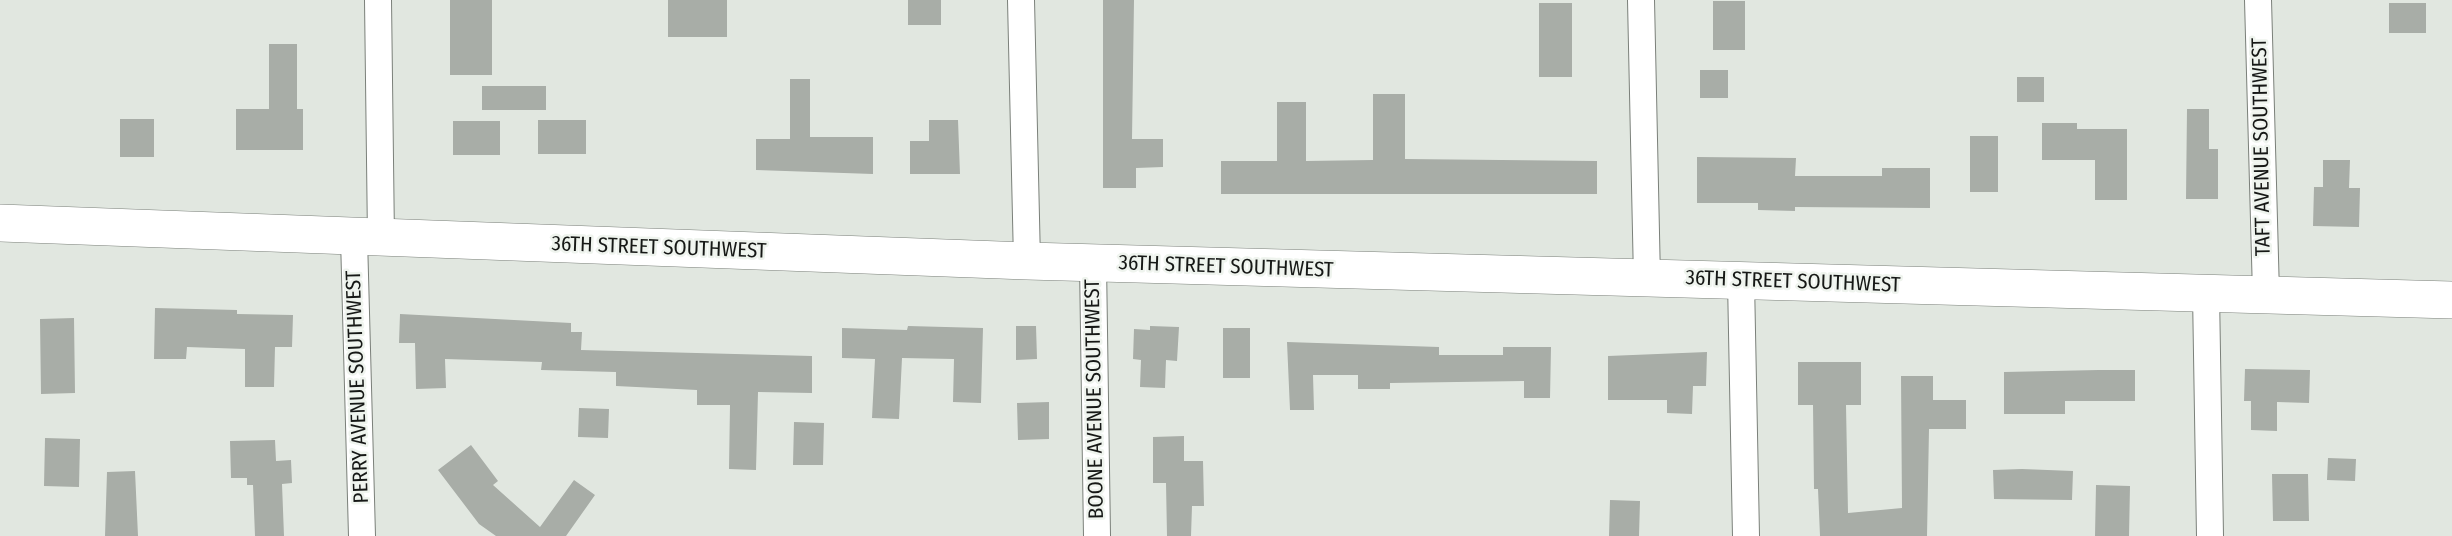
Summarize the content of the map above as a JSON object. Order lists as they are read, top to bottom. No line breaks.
{"streets":{"street":["TAFT AVENUE SOUTHWEST","36TH STREET SOUTHWEST","PERRY AVENUE SOUTHWEST","BOONE AVENUE SOUTHWEST"]},"crossings":[["TAFT AVENUE SOUTHWEST","36TH STREET SOUTHWEST"],["36TH STREET SOUTHWEST","PERRY AVENUE SOUTHWEST"],["36TH STREET SOUTHWEST","BOONE AVENUE SOUTHWEST"]]}
